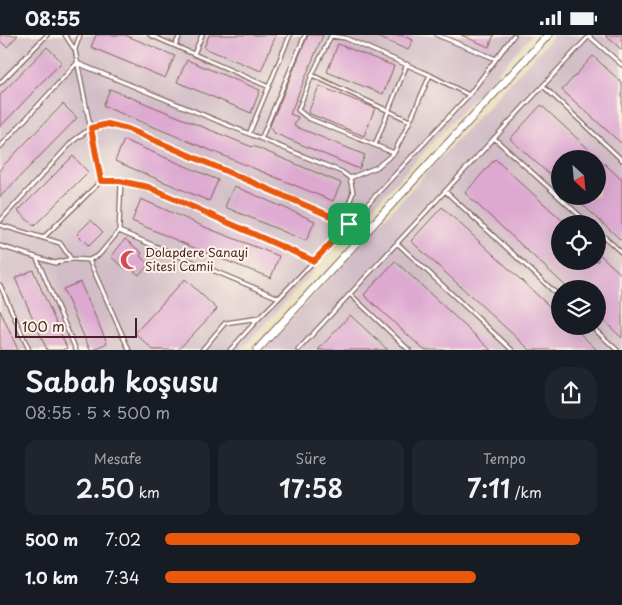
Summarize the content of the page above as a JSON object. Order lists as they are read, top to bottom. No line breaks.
{"places":{"mosque":["Dolapdere Sanayi Sitesi Camii"]},"scale_bar":"100 m","north":"bottom right","page":{"status":"08:55","scale":"100 m","heading":["Sabah koşusu","08:55 · 5 × 500 m"],"stats":[["Mesafe","2.50 km"],["Süre","17:58"],["Tempo","7:11 /km"]],"list":[{"name":"500 m","note":"7:02"},{"name":"1.0 km","note":"7:34"}]}}
